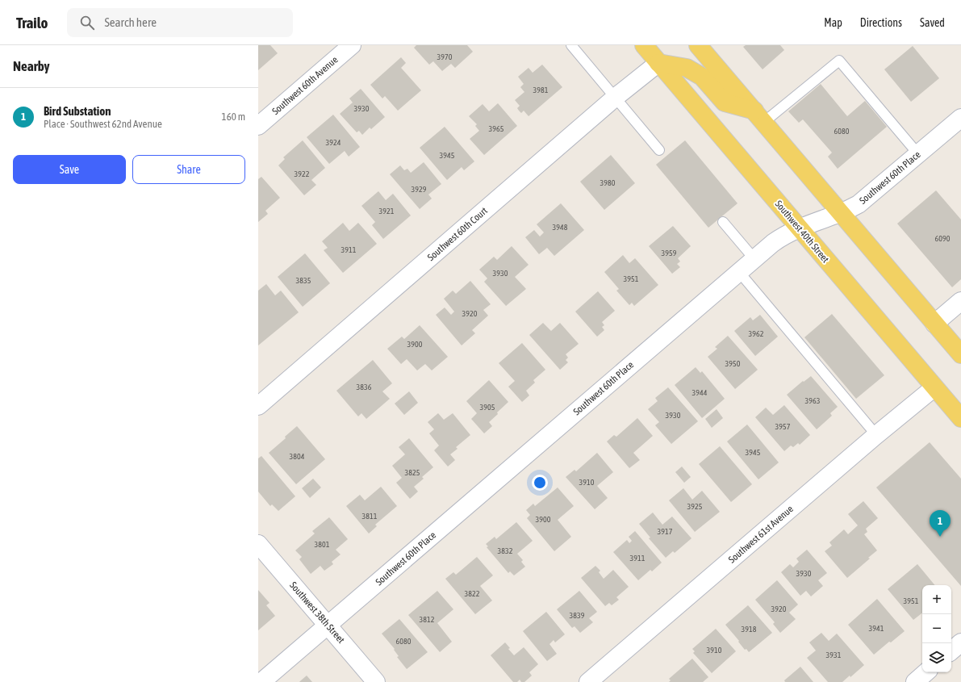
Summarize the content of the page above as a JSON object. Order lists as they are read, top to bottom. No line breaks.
{"streets":{"main road":["Southwest 40th Street"],"street":["Southwest 60th Avenue","Southwest 60th Place","Southwest 60th Court","Southwest 61st Avenue","Southwest 38th Street"]},"crossings":[["Southwest 60th Place","Southwest 40th Street"],["Southwest 60th Place","Southwest 38th Street"],["Southwest 40th Street","Southwest 60th Court"],["Southwest 40th Street","Southwest 61st Avenue"]],"house_numbers":["3970","3981","3930","3965","6080","3924","3945","3922","3980","3929","3921","3948","6090","3911","3959","3930","3951","3835","3920","3962","3900","3950","3836","3944","3963","3905","3930","3957","3945","3804","3825","3910","3925","3811","3900","3917","3801","3832","3911","3930","3822","3951","3920","3839","3812","3941","3918","6080","3910","3931"],"page":{"header":"Trailo","search":"Search here","nav":["Map","Directions","Saved"],"heading":"Nearby","list":[{"mark":"1","name":"Bird Substation","note":"Place · Southwest 62nd Avenue","value":"160 m"}],"buttons":["Save","Share"],"pins":"1","map_buttons":["+","−"]}}
